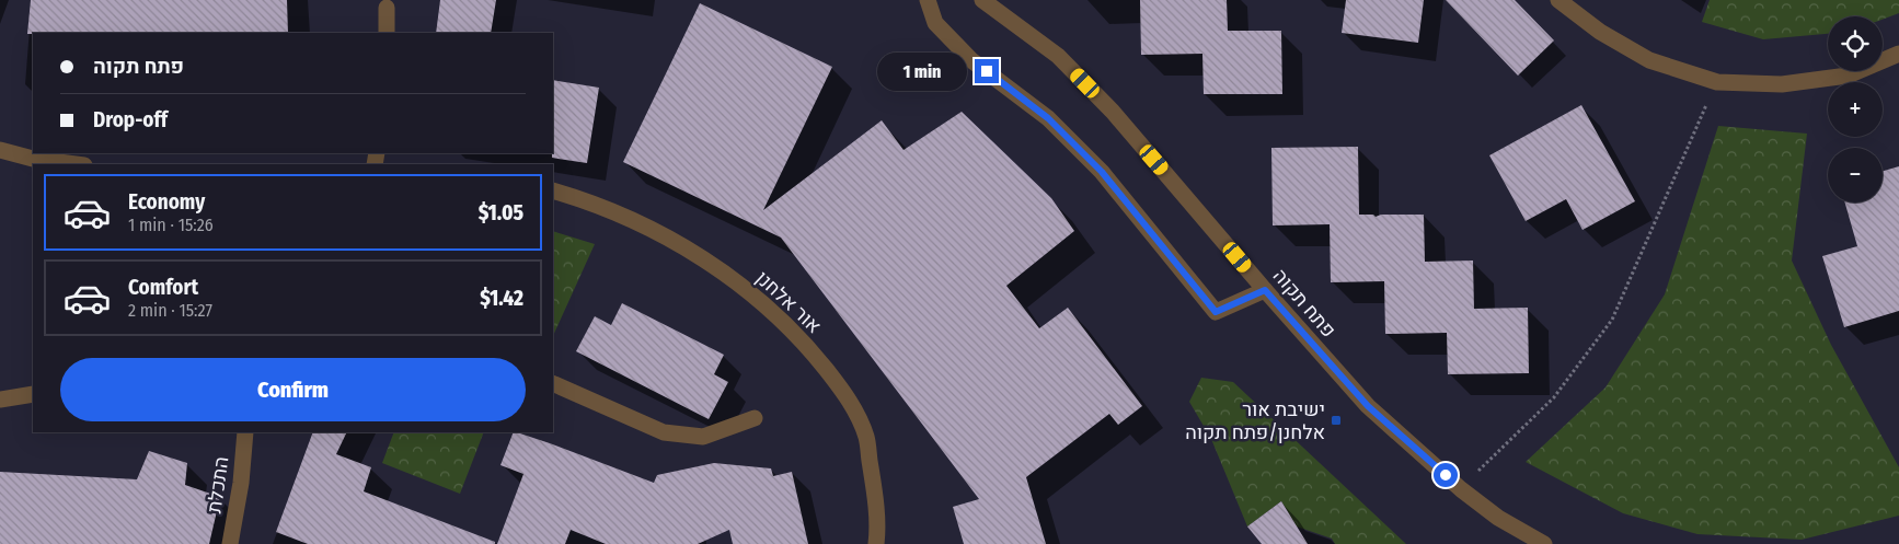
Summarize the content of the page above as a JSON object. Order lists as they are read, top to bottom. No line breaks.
{"streets":{"street":["אור אלחנן","פתח תקוה","התכלת"]},"places":{"transit":["ישיבת אור אלחנן/פתח תקוה"]},"page":{"map_buttons":["+","−"],"banner":["פתח תקוה","Drop-off"],"bubble":"1 min","list":[{"name":"Economy","note":"1 min · 15:26","value":"$1.05"},{"name":"Comfort","note":"2 min · 15:27","value":"$1.42"}],"buttons":"Confirm"}}
